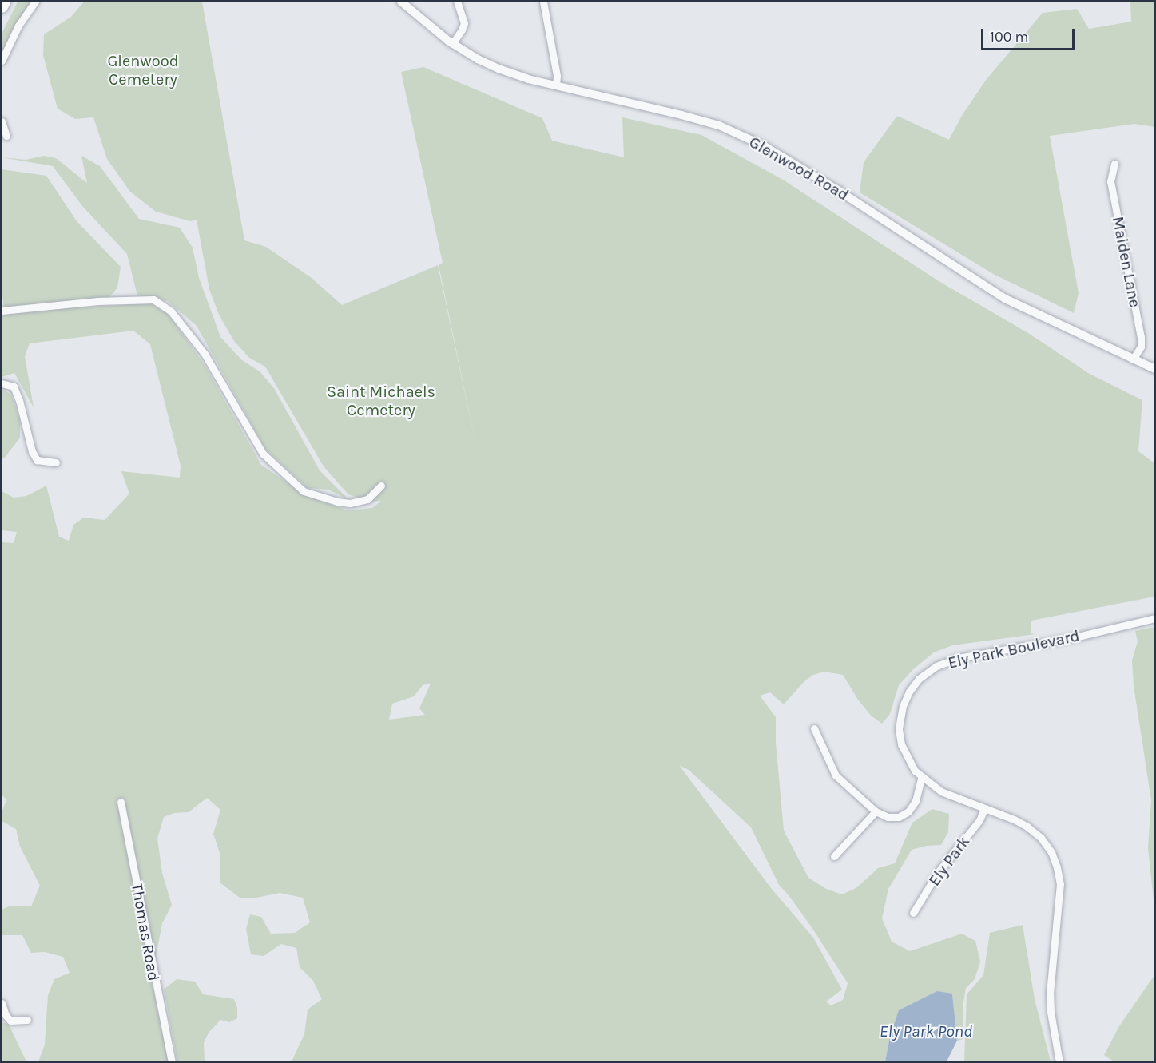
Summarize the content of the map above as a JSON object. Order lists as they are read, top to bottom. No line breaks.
{"streets":{"street":["Glenwood Road","Maiden Lane","Ely Park Boulevard","Ely Park","Thomas Road"]},"crossings":[["Glenwood Road","Maiden Lane"],["Ely Park Boulevard","Ely Park"]],"water":["Ely Park Pond"],"parks":["Glenwood Cemetery","Saint Michaels Cemetery"],"scale_bar":"100 m"}
